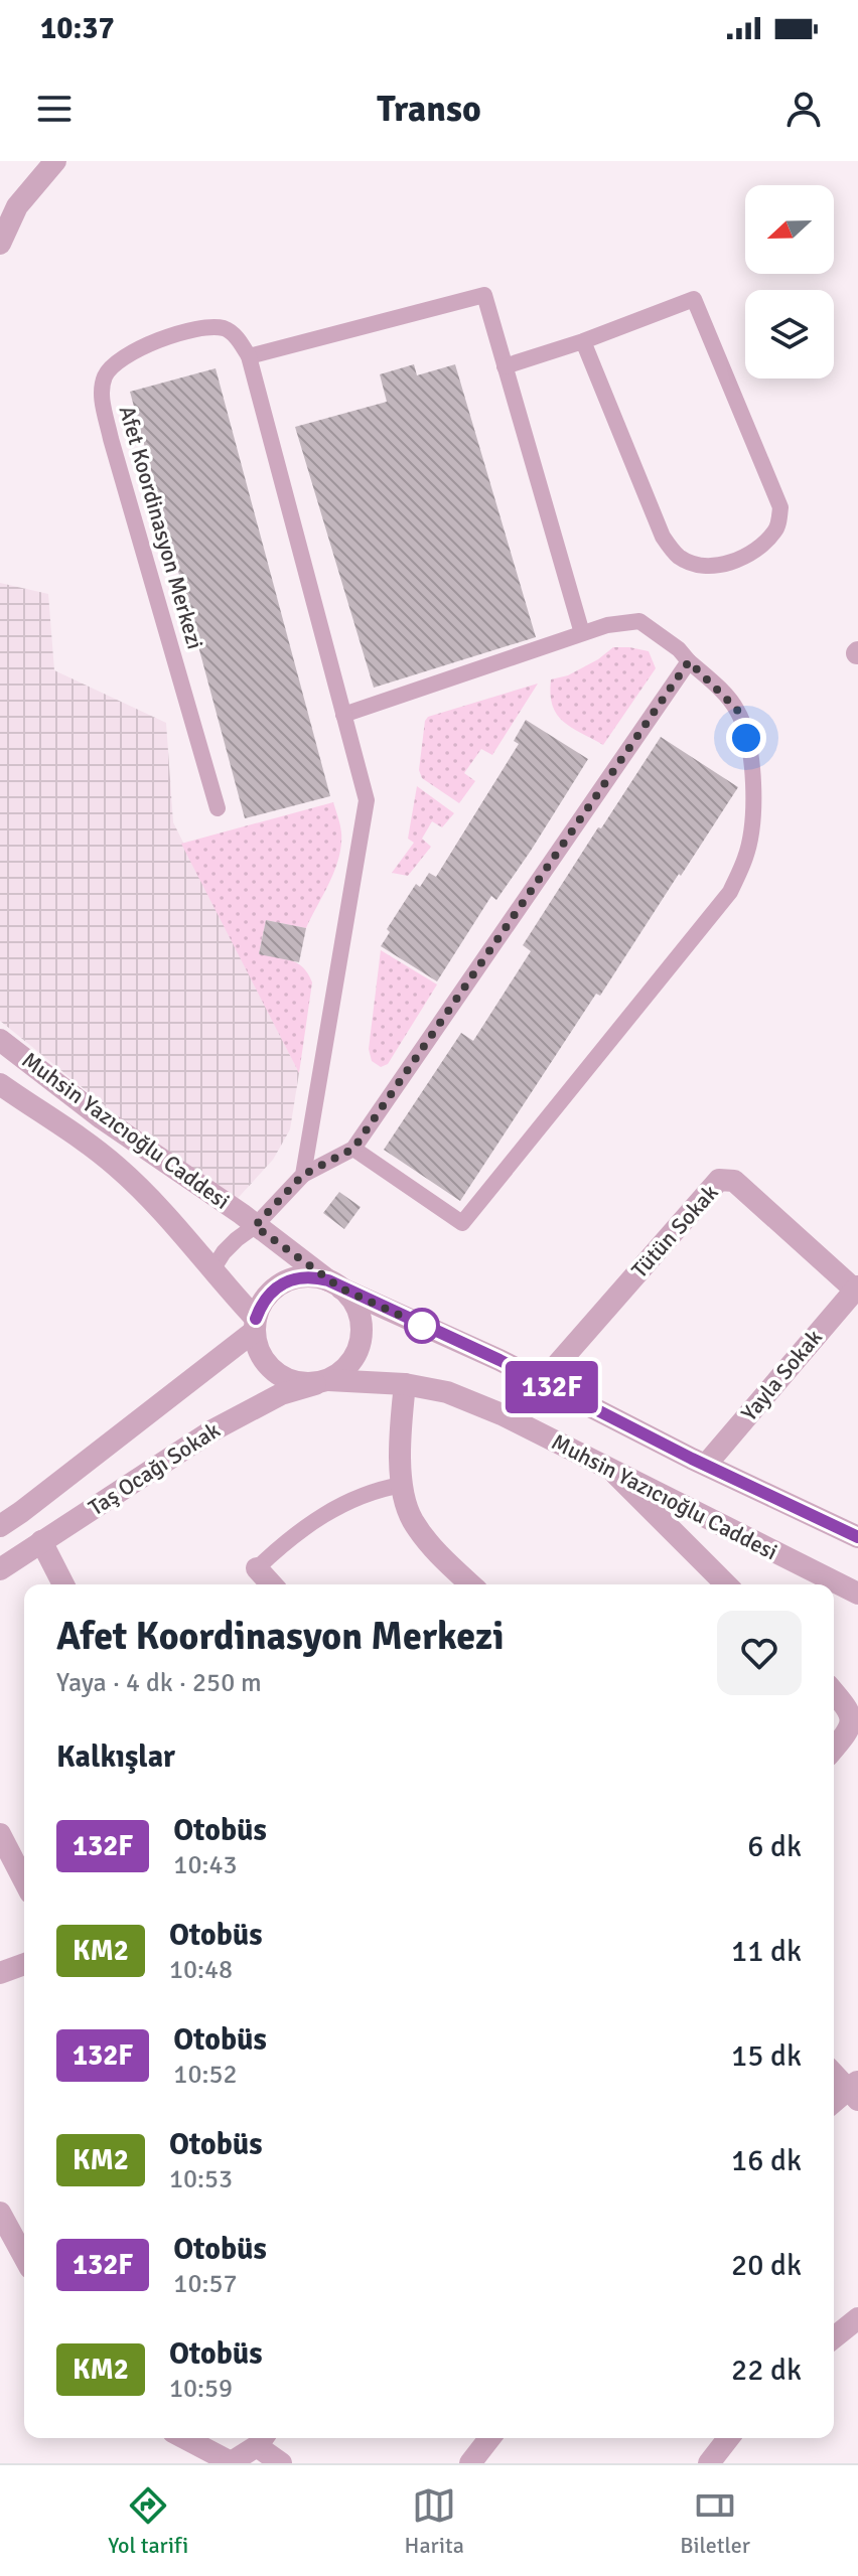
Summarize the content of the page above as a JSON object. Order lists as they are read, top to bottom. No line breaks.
{"streets":{"street":["Muhsin Yazıcıoğlu Caddesi","Tütün Sokak","Yayla Sokak","Taş Ocağı Sokak"],"lane":["Afet Koordinasyon Merkezi"]},"crossings":[["Muhsin Yazıcıoğlu Caddesi","Tütün Sokak"],["Muhsin Yazıcıoğlu Caddesi","Yayla Sokak"],["Muhsin Yazıcıoğlu Caddesi","Taş Ocağı Sokak"],["Tütün Sokak","Yayla Sokak"]],"lines":["bus line 132F"],"north":"left","page":{"status":"10:37","header":"Transo","on_map":"132F","heading":[["Afet Koordinasyon Merkezi","Yaya · 4 dk · 250 m"],"Kalkışlar"],"list":[{"mark":"132F","name":"Otobüs","note":"10:43","value":"6 dk"},{"mark":"KM2","name":"Otobüs","note":"10:48","value":"11 dk"},{"mark":"132F","name":"Otobüs","note":"10:52","value":"15 dk"},{"mark":"KM2","name":"Otobüs","note":"10:53","value":"16 dk"},{"mark":"132F","name":"Otobüs","note":"10:57","value":"20 dk"},{"mark":"KM2","name":"Otobüs","note":"10:59","value":"22 dk"}],"tabs":["Yol tarifi","Harita","Biletler"]}}
